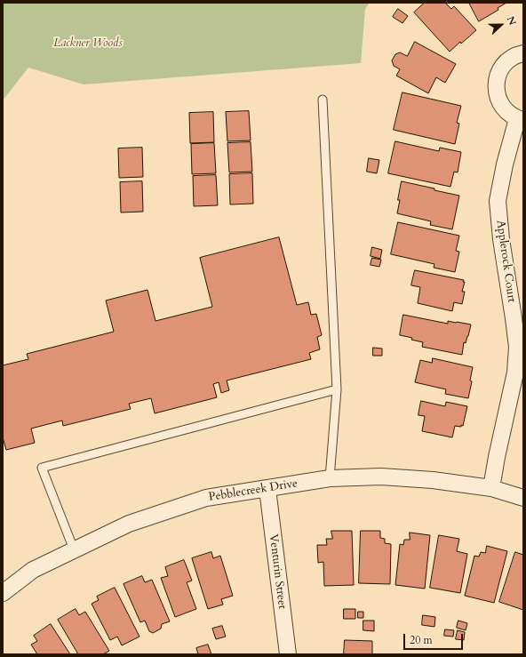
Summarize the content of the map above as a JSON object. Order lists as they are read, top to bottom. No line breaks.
{"streets":{"street":["Applerock Court","Pebblecreek Drive","Venturin Street"]},"crossings":[["Applerock Court","Pebblecreek Drive"],["Pebblecreek Drive","Venturin Street"]],"parks":["Lackner Woods"],"scale_bar":"20 m","north":"right"}
